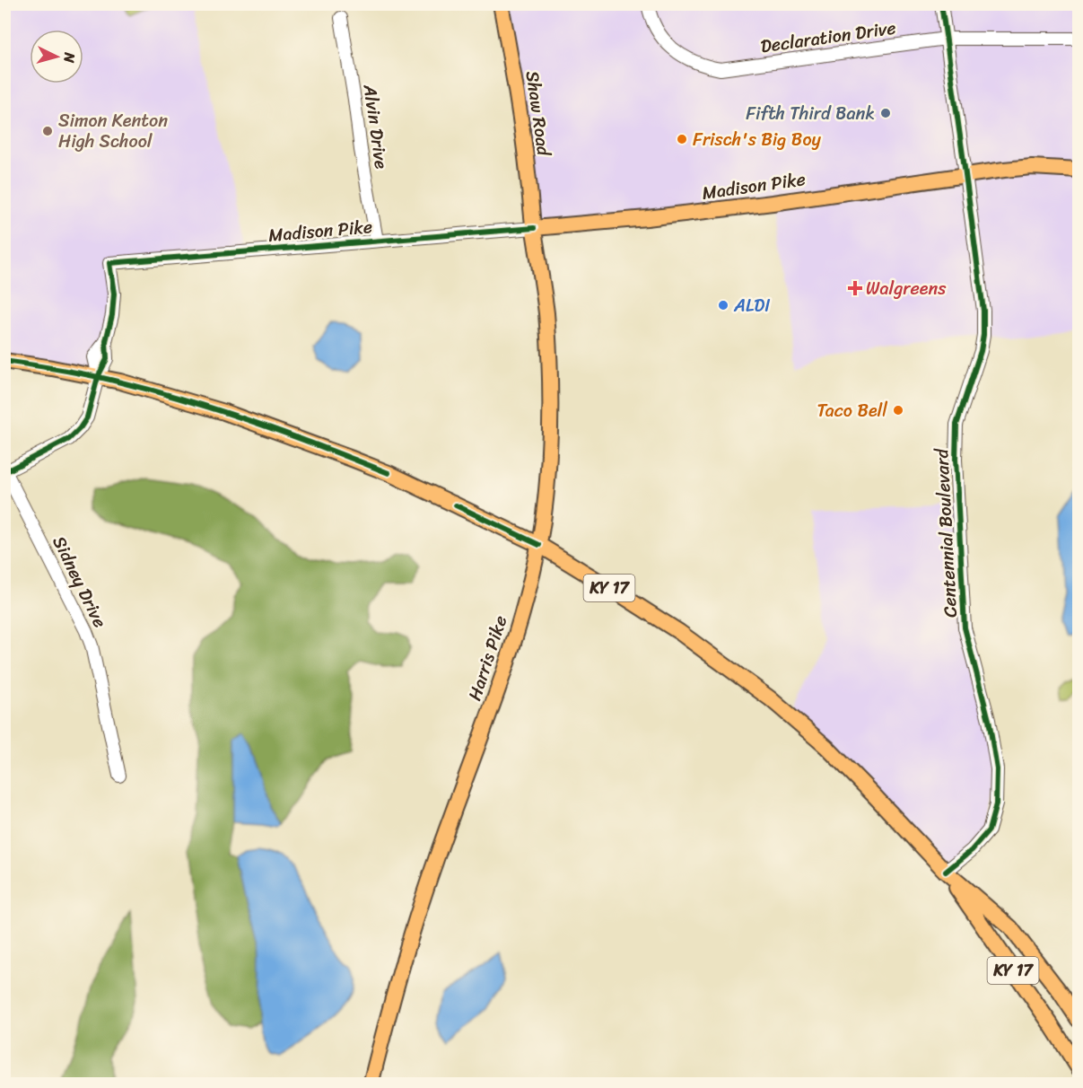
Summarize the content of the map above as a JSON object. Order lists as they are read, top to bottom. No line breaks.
{"streets":{"main road":["Shaw Road","Madison Pike","KY 17","Harris Pike"],"street":["Declaration Drive","Alvin Drive","Centennial Boulevard","Sidney Drive"]},"crossings":[["Declaration Drive","Centennial Boulevard"],["Shaw Road","Madison Pike"],["Shaw Road","Harris Pike"],["Alvin Drive","Madison Pike"],["Madison Pike","Centennial Boulevard"],["Madison Pike","Sidney Drive"],["Madison Pike","Harris Pike"],["Centennial Boulevard","KY 17"],["Sidney Drive","KY 17"],["KY 17","Harris Pike"]],"places":{"other":["Fifth Third Bank","Simon Kenton High School","Frisch's Big Boy","ALDI","Taco Bell"],"health":["Walgreens"]},"north":"right"}
